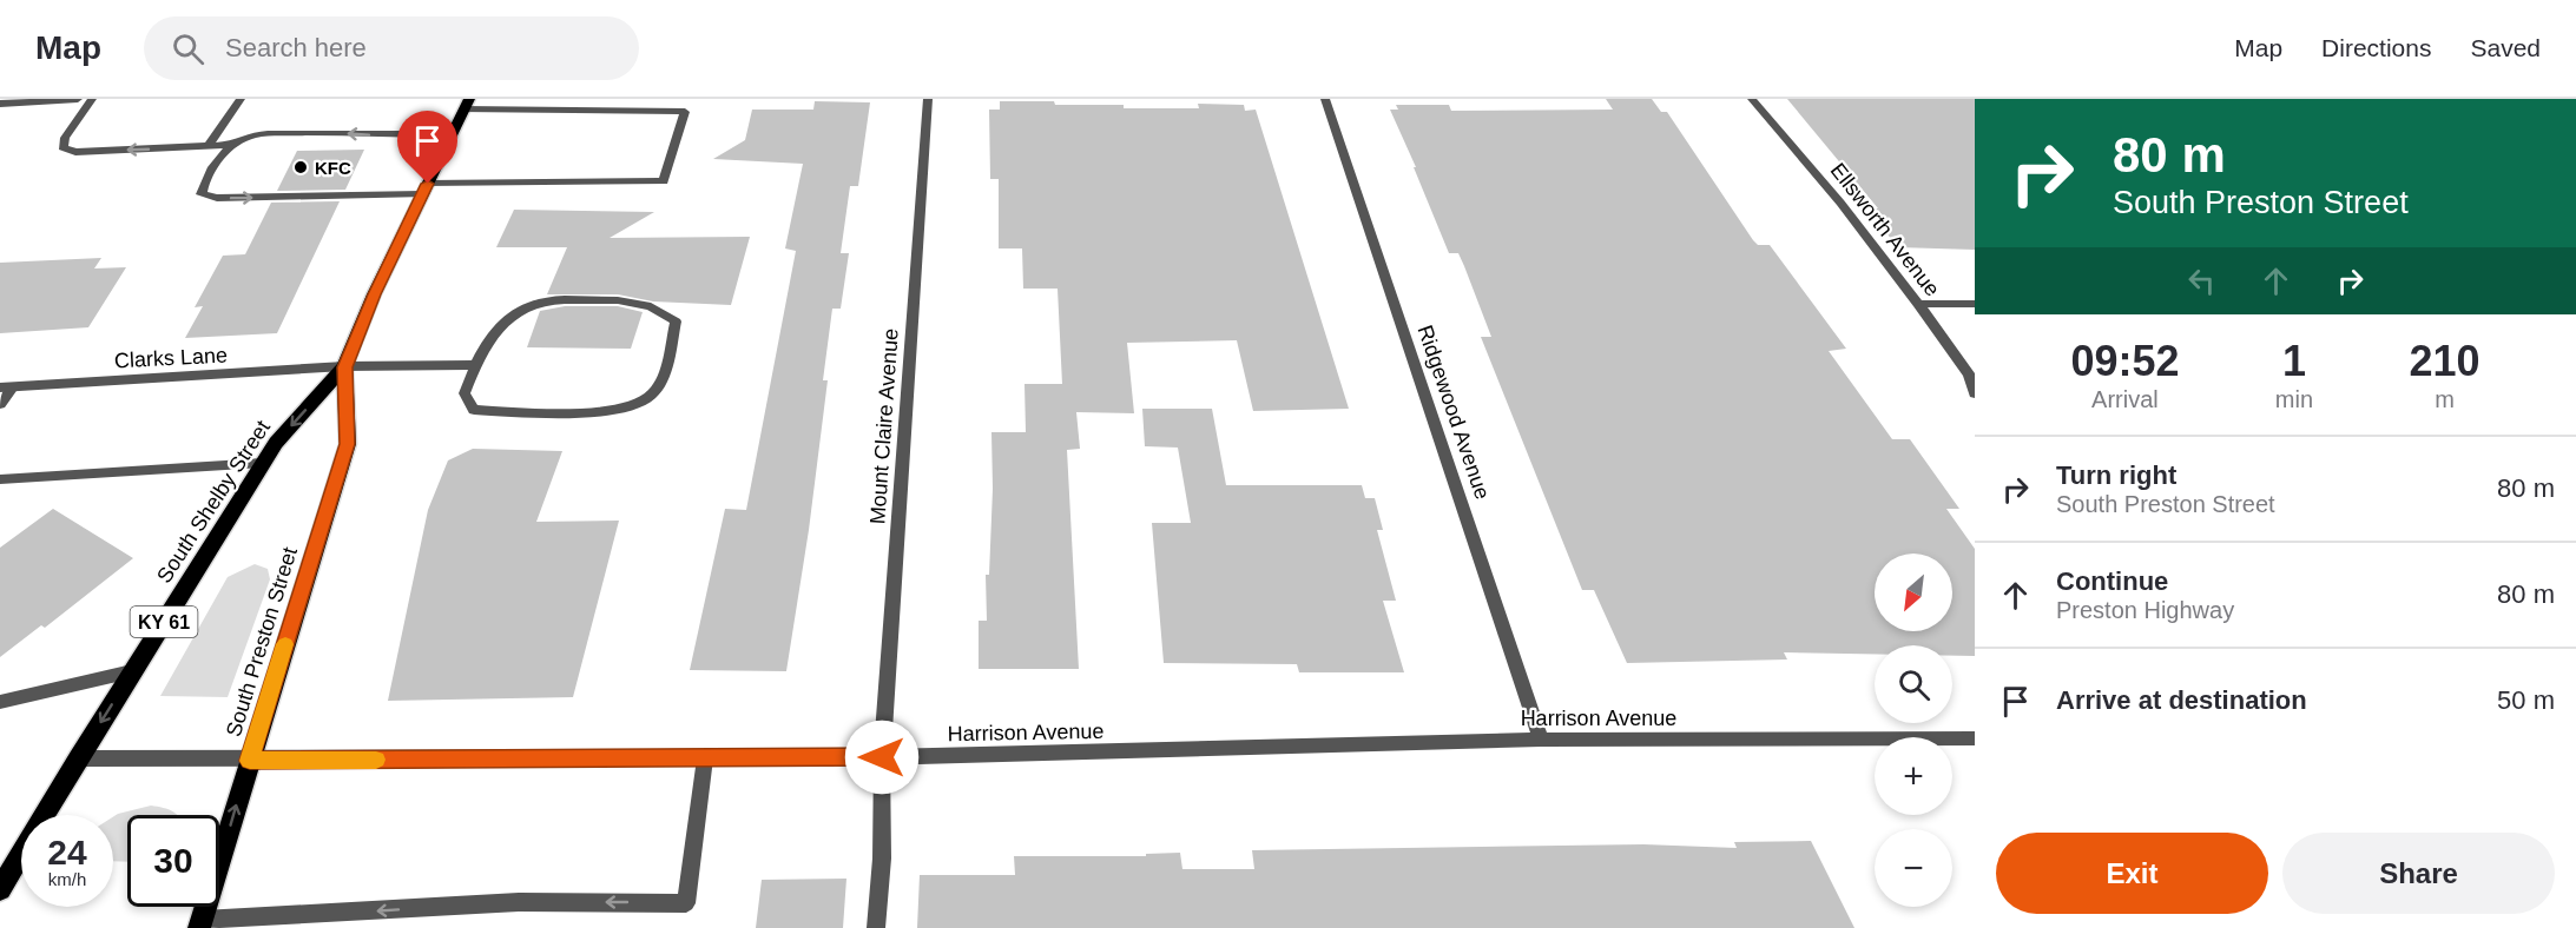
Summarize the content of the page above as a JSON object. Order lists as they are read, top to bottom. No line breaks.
{"streets":{"main road":["South Shelby Street","KY 61","South Preston Street"],"street":["Ellsworth Avenue","Clarks Lane","Ridgewood Avenue","Mount Claire Avenue","Harrison Avenue"]},"crossings":[["Clarks Lane","South Shelby Street"],["Clarks Lane","KY 61"],["Clarks Lane","South Preston Street"],["Ridgewood Avenue","Harrison Avenue"],["Mount Claire Avenue","Harrison Avenue"],["South Shelby Street","KY 61"],["South Shelby Street","South Preston Street"],["South Shelby Street","Harrison Avenue"],["KY 61","South Preston Street"],["South Preston Street","Harrison Avenue"]],"one_way":["South Shelby Street"],"places":["KFC"],"north":"bottom left","page":{"header":"Map","search":"Search here","nav":["Map","Directions","Saved"],"turn":["80 m","South Preston Street"],"eta":["09:52","Arrival","1","min","210","m"],"list":[{"name":"Turn right","note":"South Preston Street","value":"80 m"},{"name":"Continue","note":"Preston Highway","value":"80 m"},{"name":"Arrive at destination","value":"50 m"}],"map_buttons":["+","−"],"speed":"24 km/h","limit":"30","buttons":["Exit","Share"]}}
